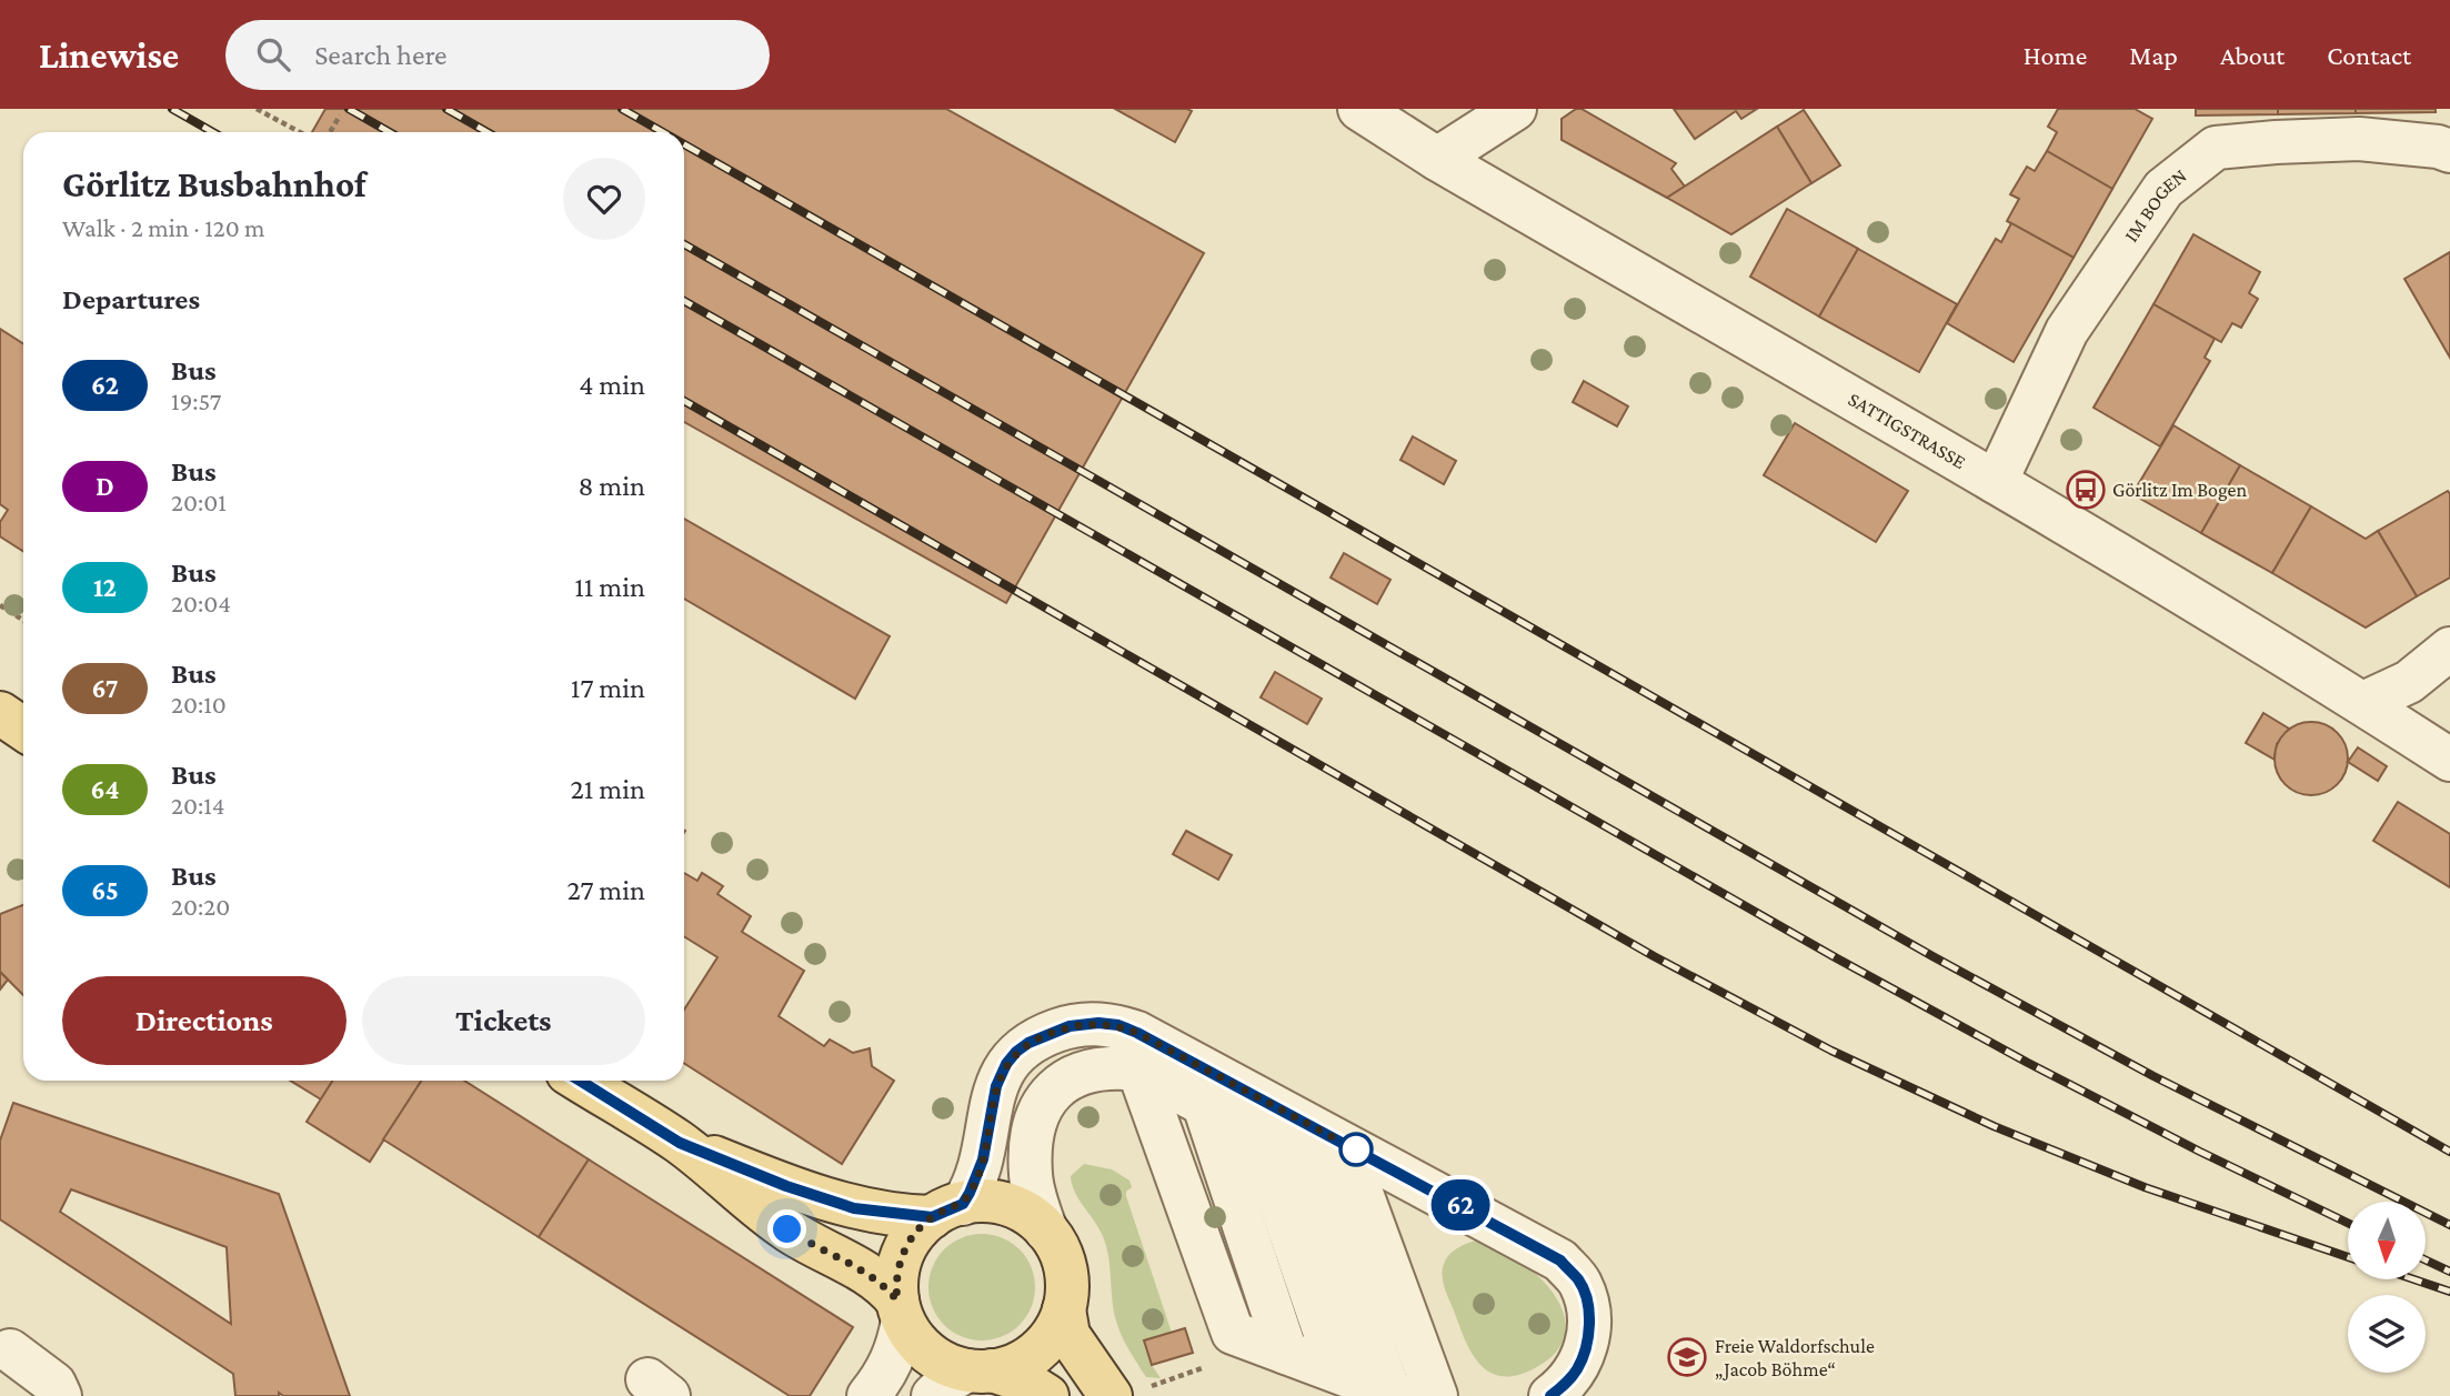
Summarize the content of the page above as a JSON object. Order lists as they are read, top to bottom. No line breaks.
{"streets":{"street":["IM BOGEN","SATTIGSTRASSE"]},"crossings":[["IM BOGEN","SATTIGSTRASSE"]],"places":{"bus stop":["Görlitz Im Bogen"],"school or university":["Freie Waldorfschule „Jacob Böhme“"]},"lines":["bus line 62"],"north":"bottom","page":{"header":"Linewise","search":"Search here","nav":["Home","Map","About","Contact"],"on_map":"62","heading":[["Görlitz Busbahnhof","Walk · 2 min · 120 m"],"Departures"],"list":[{"mark":"62","name":"Bus","note":"19:57","value":"4 min"},{"mark":"D","name":"Bus","note":"20:01","value":"8 min"},{"mark":"12","name":"Bus","note":"20:04","value":"11 min"},{"mark":"67","name":"Bus","note":"20:10","value":"17 min"},{"mark":"64","name":"Bus","note":"20:14","value":"21 min"},{"mark":"65","name":"Bus","note":"20:20","value":"27 min"}],"buttons":["Directions","Tickets"]}}
